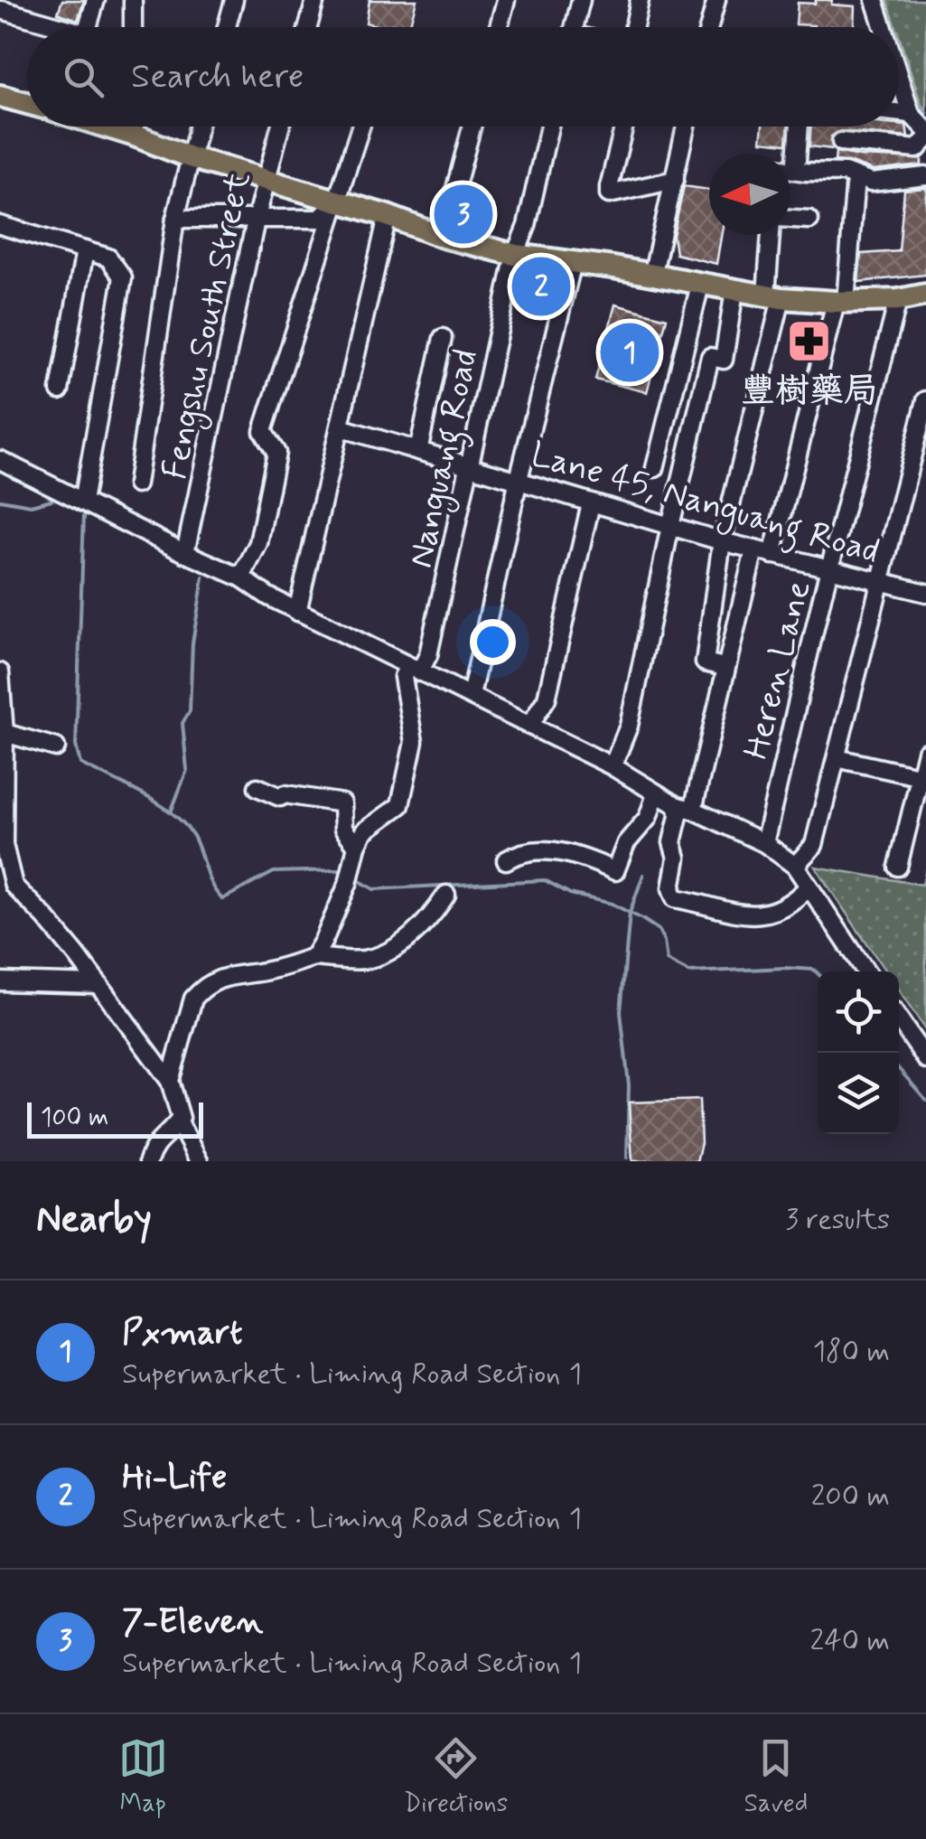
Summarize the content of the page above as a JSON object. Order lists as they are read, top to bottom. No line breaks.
{"streets":{"street":["Fengshu South Street","Nanguang Road","Lane 45, Nanguang Road","Heren Lane"]},"crossings":[["Nanguang Road","Lane 45, Nanguang Road"],["Lane 45, Nanguang Road","Heren Lane"]],"places":{"pharmacy":["豐樹藥局"]},"scale_bar":"100 m","north":"left","page":{"search":"Search here","pins":["3","2","1"],"scale":"100 m","heading":["Nearby","3 results"],"list":[{"mark":"1","name":"Pxmart","note":"Supermarket · Liming Road Section 1","value":"180 m"},{"mark":"2","name":"Hi-Life","note":"Supermarket · Liming Road Section 1","value":"200 m"},{"mark":"3","name":"7-Eleven","note":"Supermarket · Liming Road Section 1","value":"240 m"}],"nav":["Map","Directions","Saved"]}}
